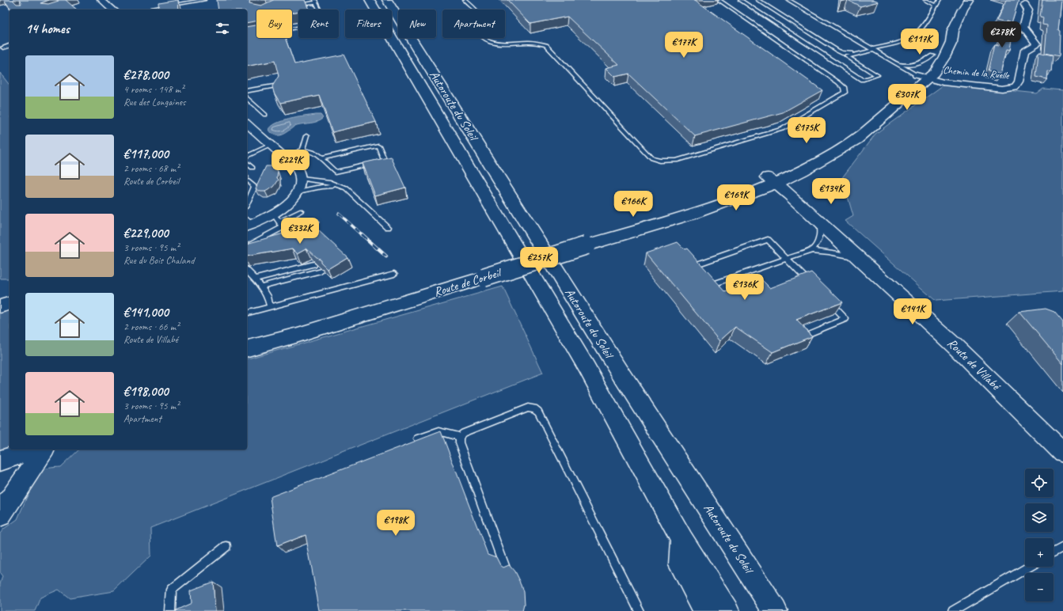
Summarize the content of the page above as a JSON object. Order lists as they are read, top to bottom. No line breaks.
{"streets":{"main road":["Autoroute du Soleil","Route de Corbeil","Route de Villabé"],"street":["Chemin de la Ruelle"]},"crossings":[["Chemin de la Ruelle","Route de Corbeil"],["Route de Corbeil","Route de Villabé"]],"page":{"chip":["Buy","Rent","Filters","New","Apartment"],"heading":"14 homes","price":["€278K","€117K","€177K","€307K","€175K","€229K","€134K","€169K","€166K","€332K","€257K","€136K","€141K","€198K"],"list":[{"name":"€278,000","note":"4 rooms · 148 m² · Rue des Longaines"},{"name":"€117,000","note":"2 rooms · 68 m² · Route de Corbeil"},{"name":"€229,000","note":"3 rooms · 95 m² · Rue du Bois Chaland"},{"name":"€141,000","note":"2 rooms · 66 m² · Route de Villabé"},{"name":"€198,000","note":"3 rooms · 95 m² · Apartment"}],"map_buttons":["+","−"]}}
